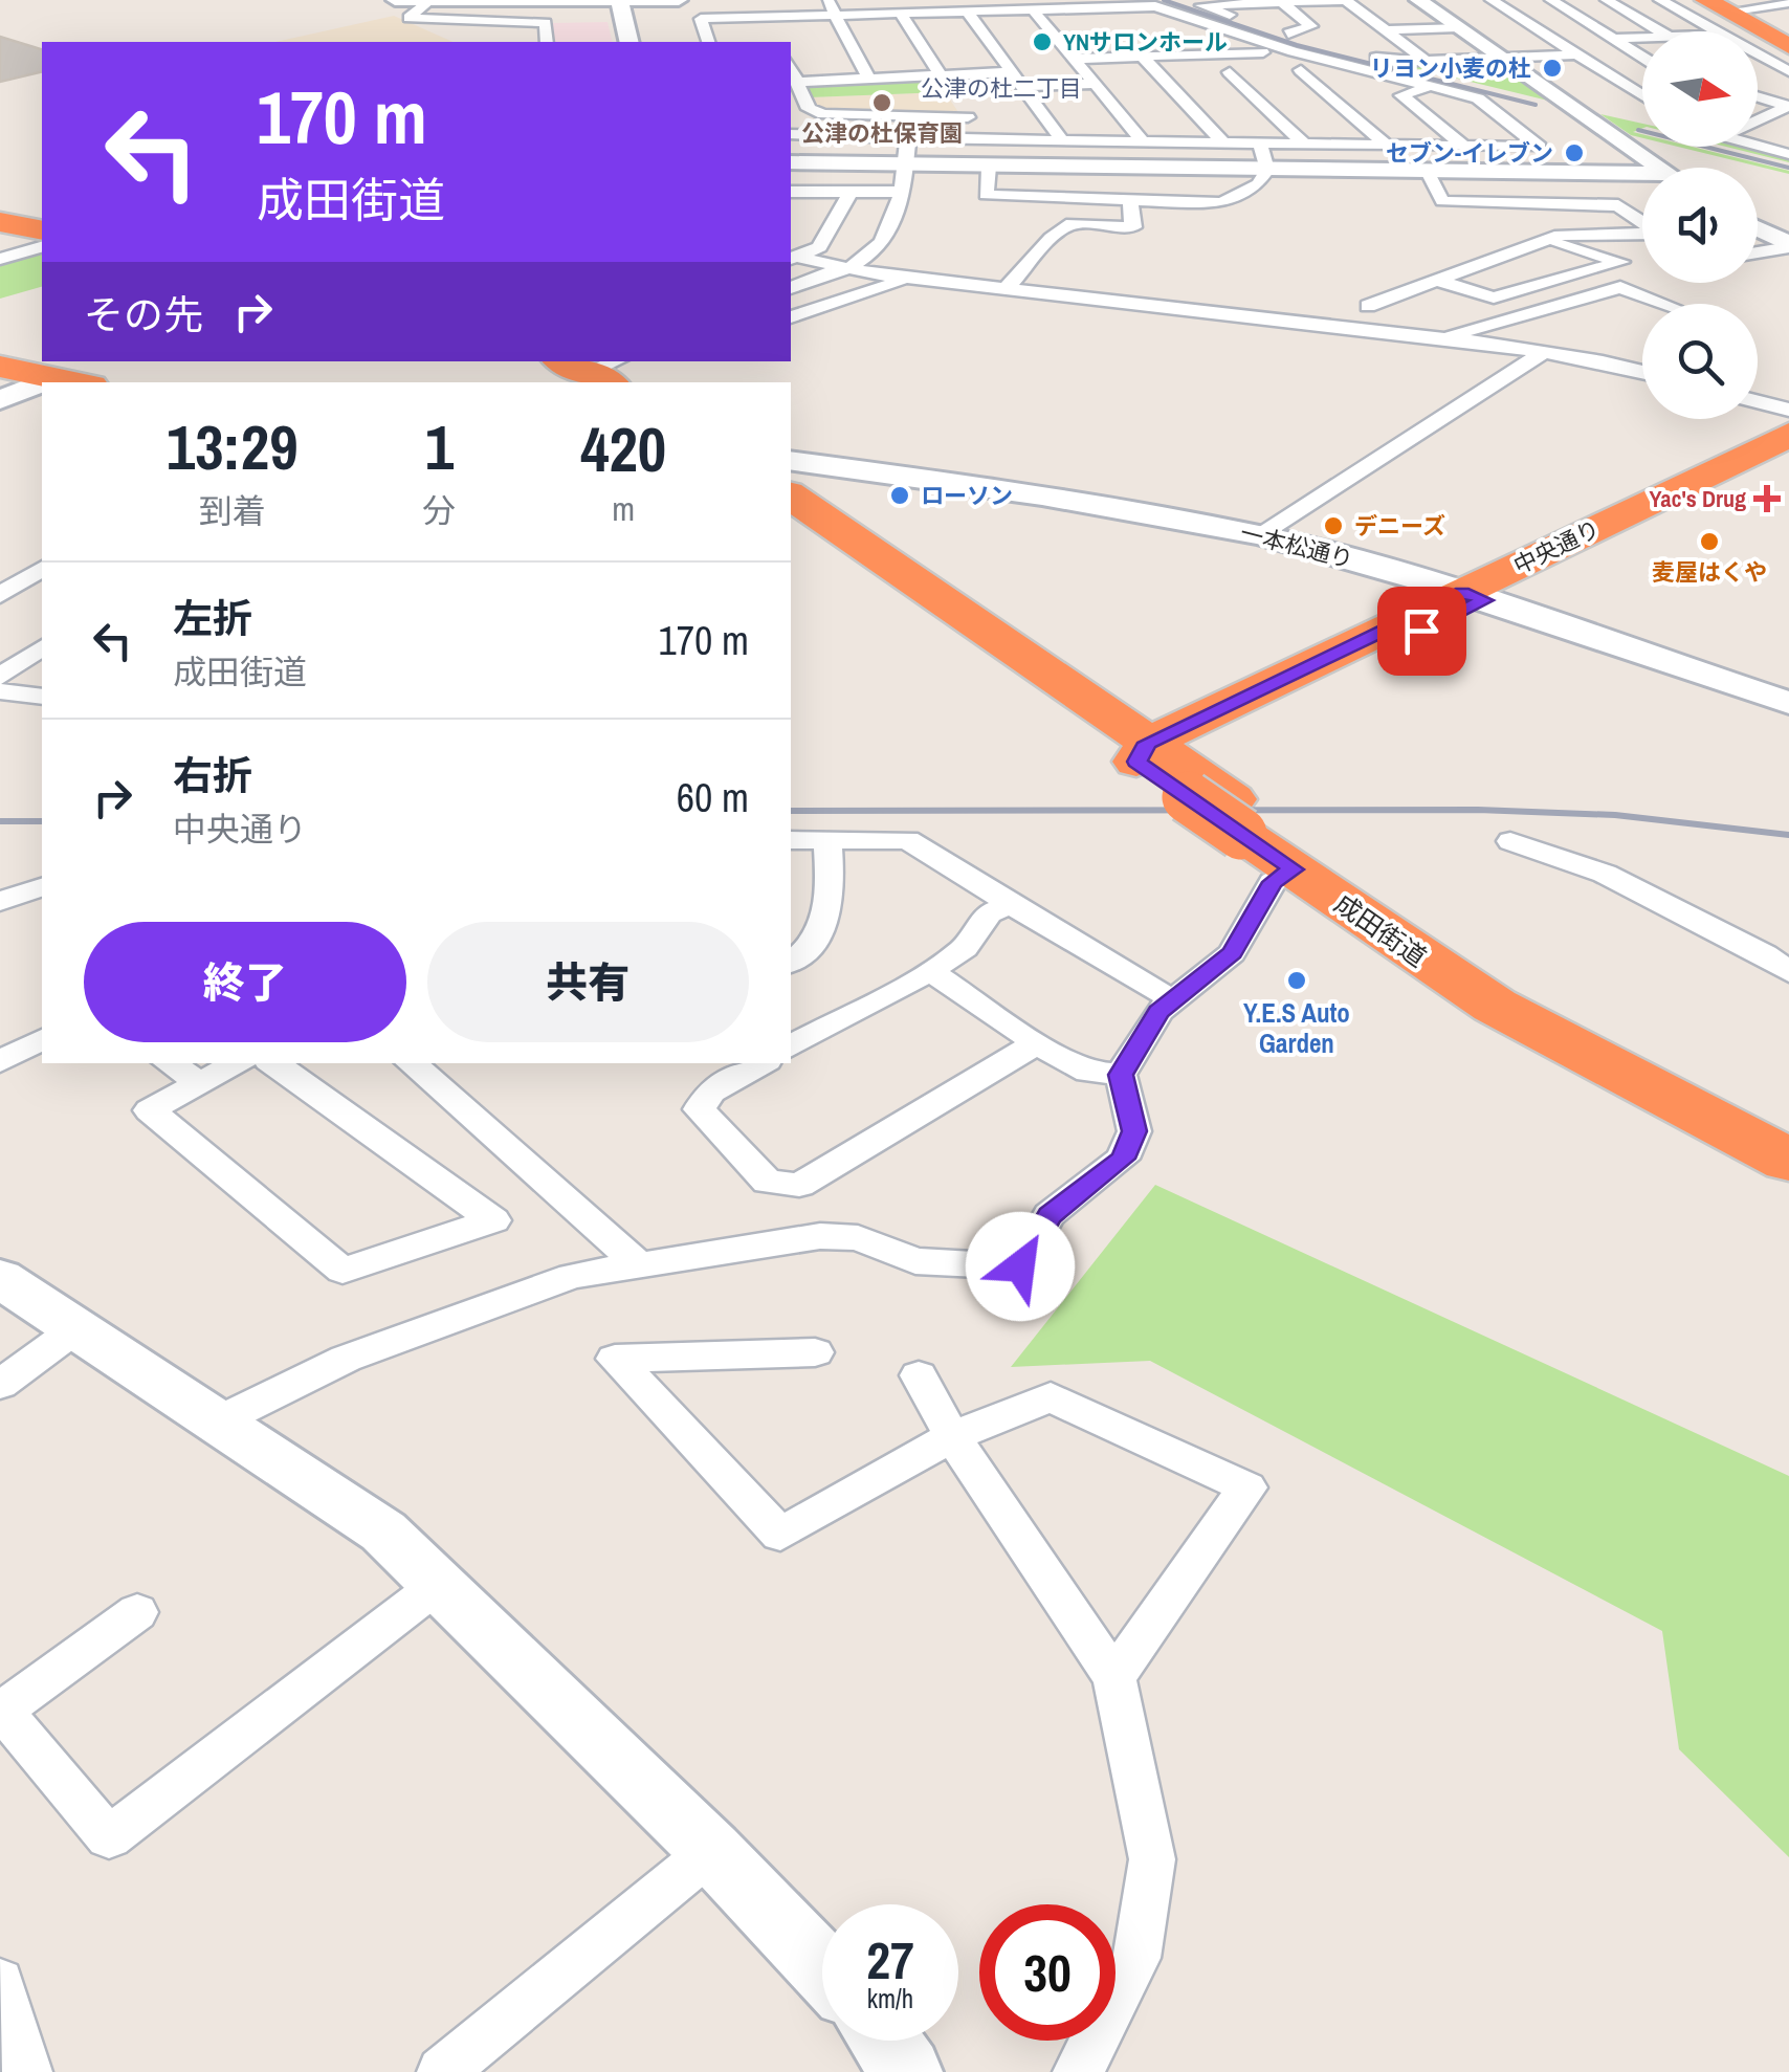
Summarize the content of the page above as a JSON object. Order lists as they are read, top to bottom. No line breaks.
{"streets":{"highway":["中央通り","成田街道"],"street":["一本松通り"]},"crossings":[["一本松通り","中央通り"],["中央通り","成田街道"]],"districts":["公津の杜二丁目"],"places":{"other":["YNサロンホール","リヨン小麦の杜","公津の杜保育園","セブン-イレブン","ローソン","デニーズ","麦屋はくや","Y.E.S Auto Garden"],"health":["Yac's Drug"]},"north":"right","page":{"turn":["170 m","成田街道"],"then":"その先","eta":["13:29","到着","1","分","420","m"],"list":[{"name":"左折","note":"成田街道","value":"170 m"},{"name":"右折","note":"中央通り","value":"60 m"}],"buttons":["終了","共有"],"speed":"27 km/h","limit":"30"}}
